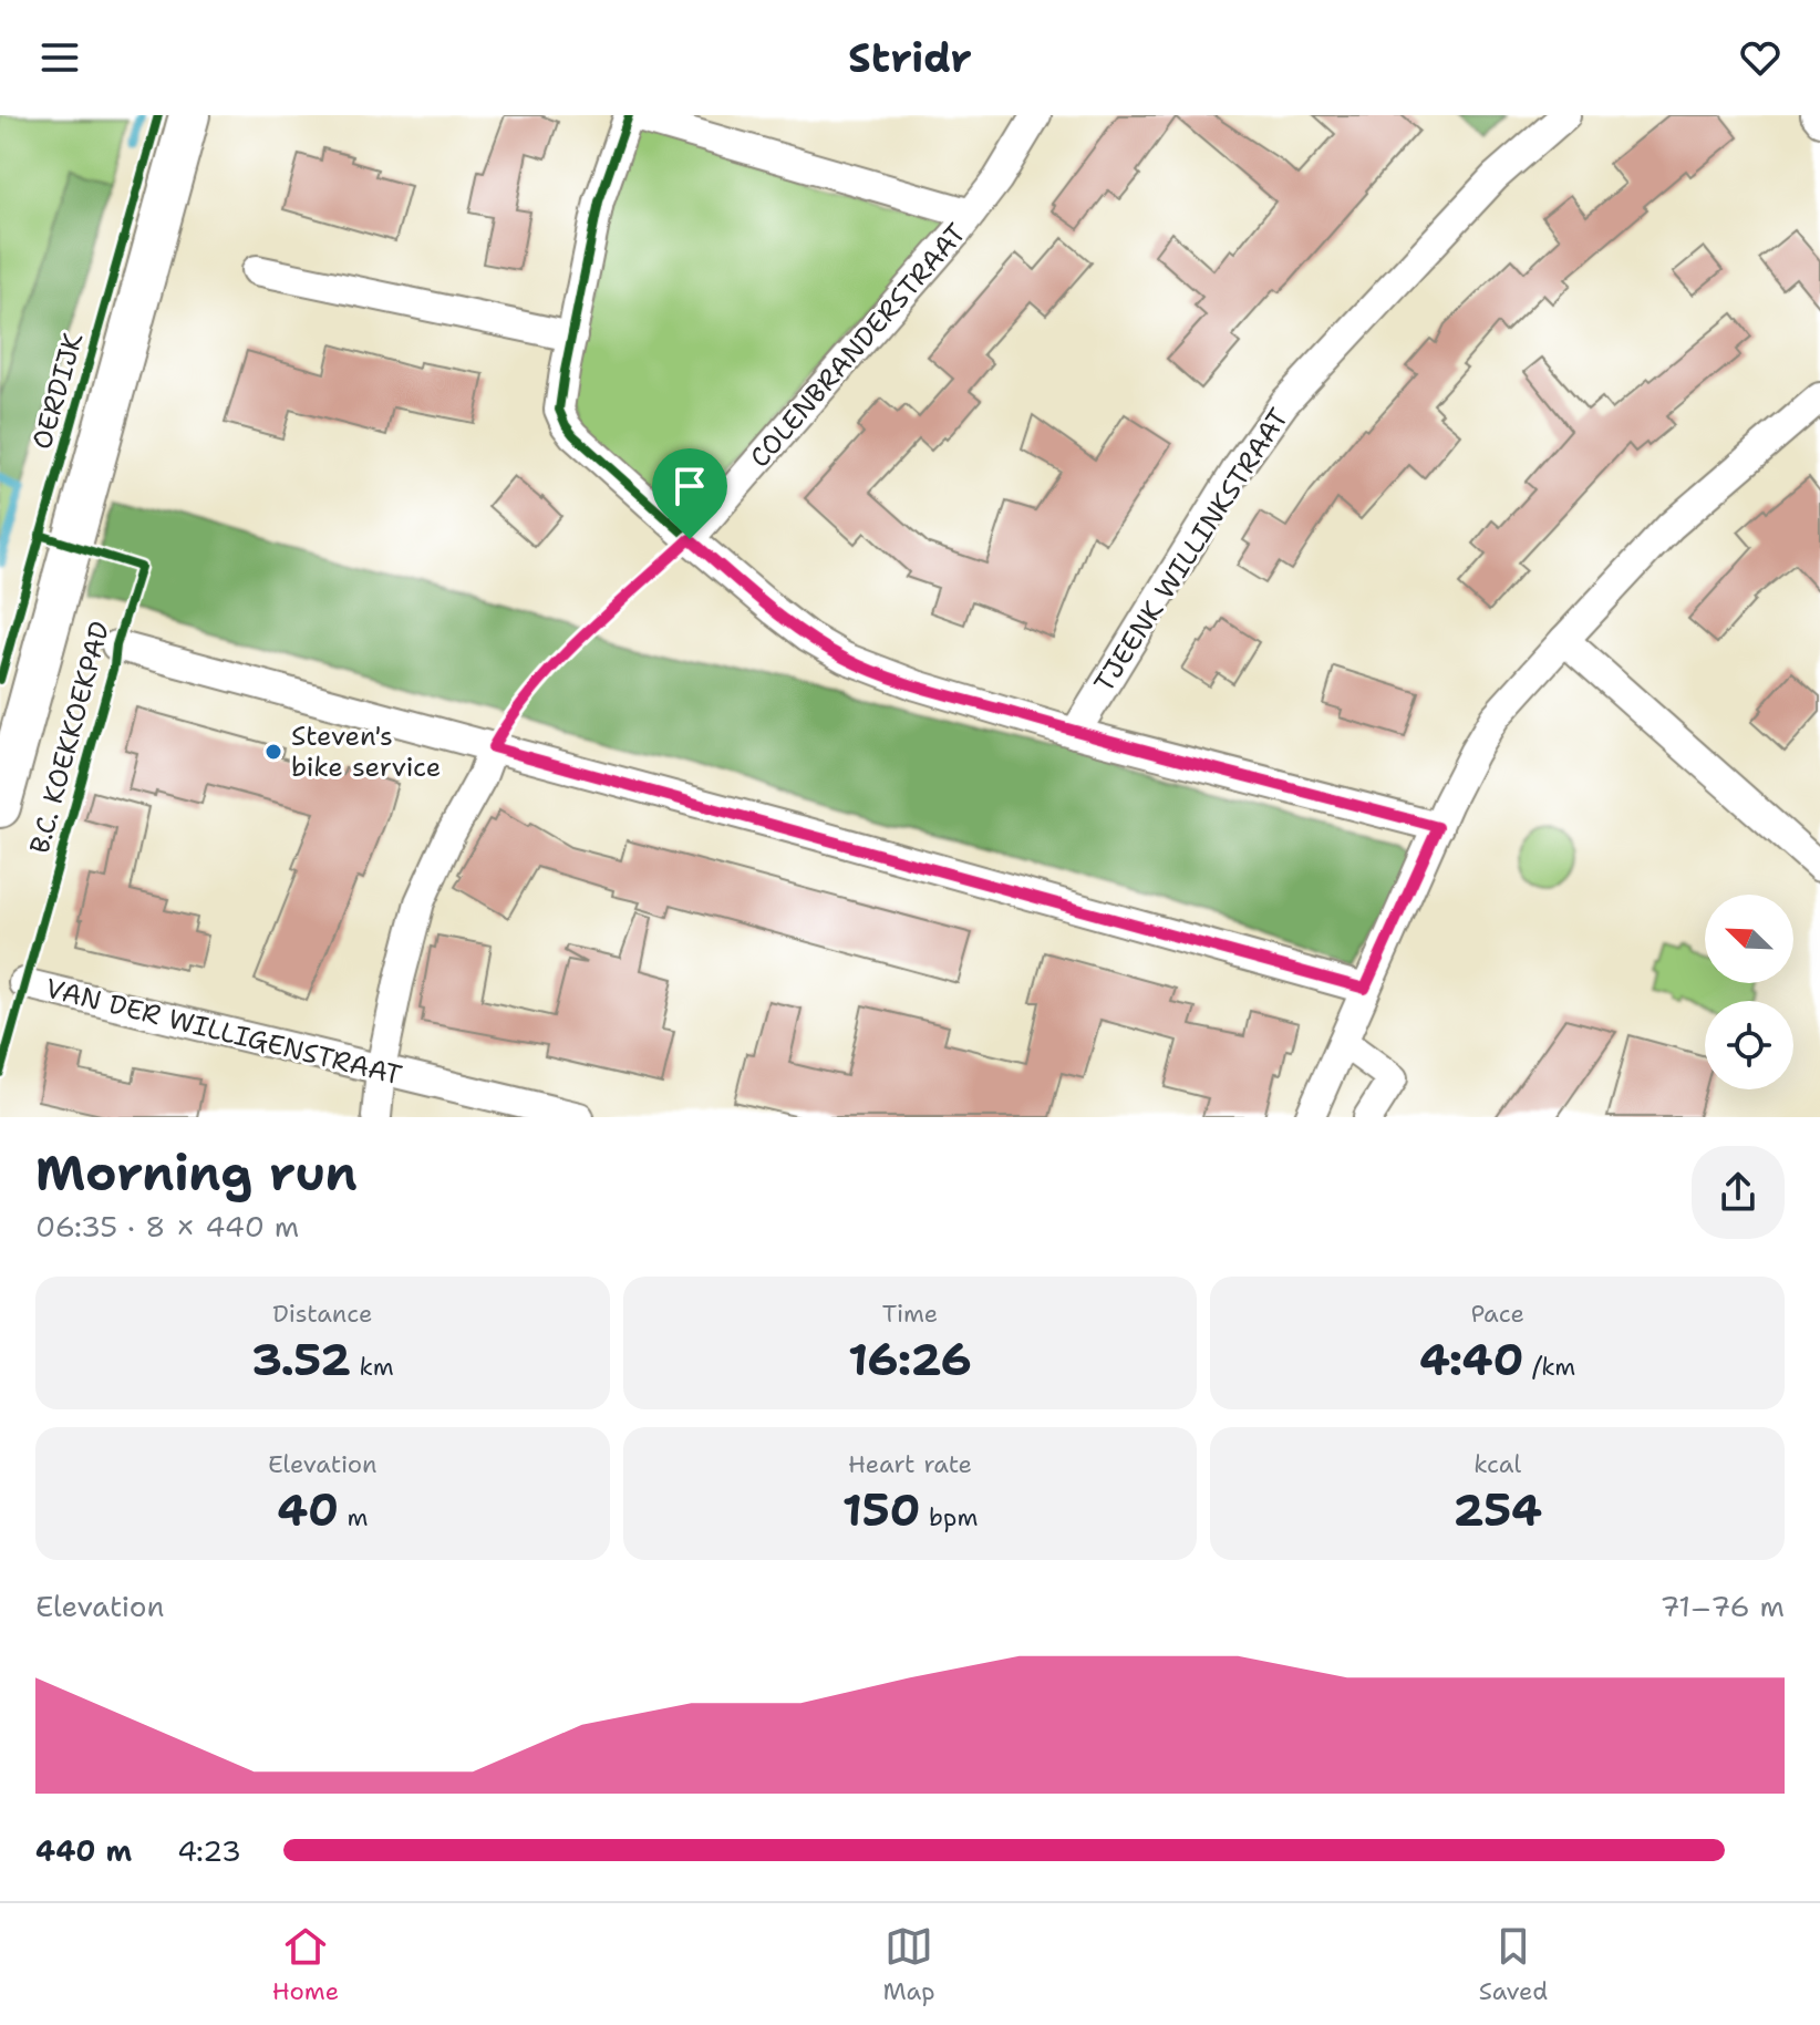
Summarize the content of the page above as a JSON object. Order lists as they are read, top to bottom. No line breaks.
{"streets":{"street":["COLENBRANDERSTRAAT","OERDIJK","TJEENK WILLINKSTRAAT","VAN DER WILLIGENSTRAAT"],"cycle path":["B.C. KOEKKOEKPAD"]},"places":["Steven's bike service"],"north":"top left","page":{"header":"Stridr","heading":["Morning run","06:35 · 8 × 440 m"],"stats":[["Distance","3.52 km"],["Time","16:26"],["Pace","4:40 /km"],["Elevation","40 m"],["Heart rate","150 bpm"],["kcal","254"]],"chart":["Elevation","71–76 m"],"list":[{"name":"440 m","note":"4:23"}],"tabs":["Home","Map","Saved"]}}
